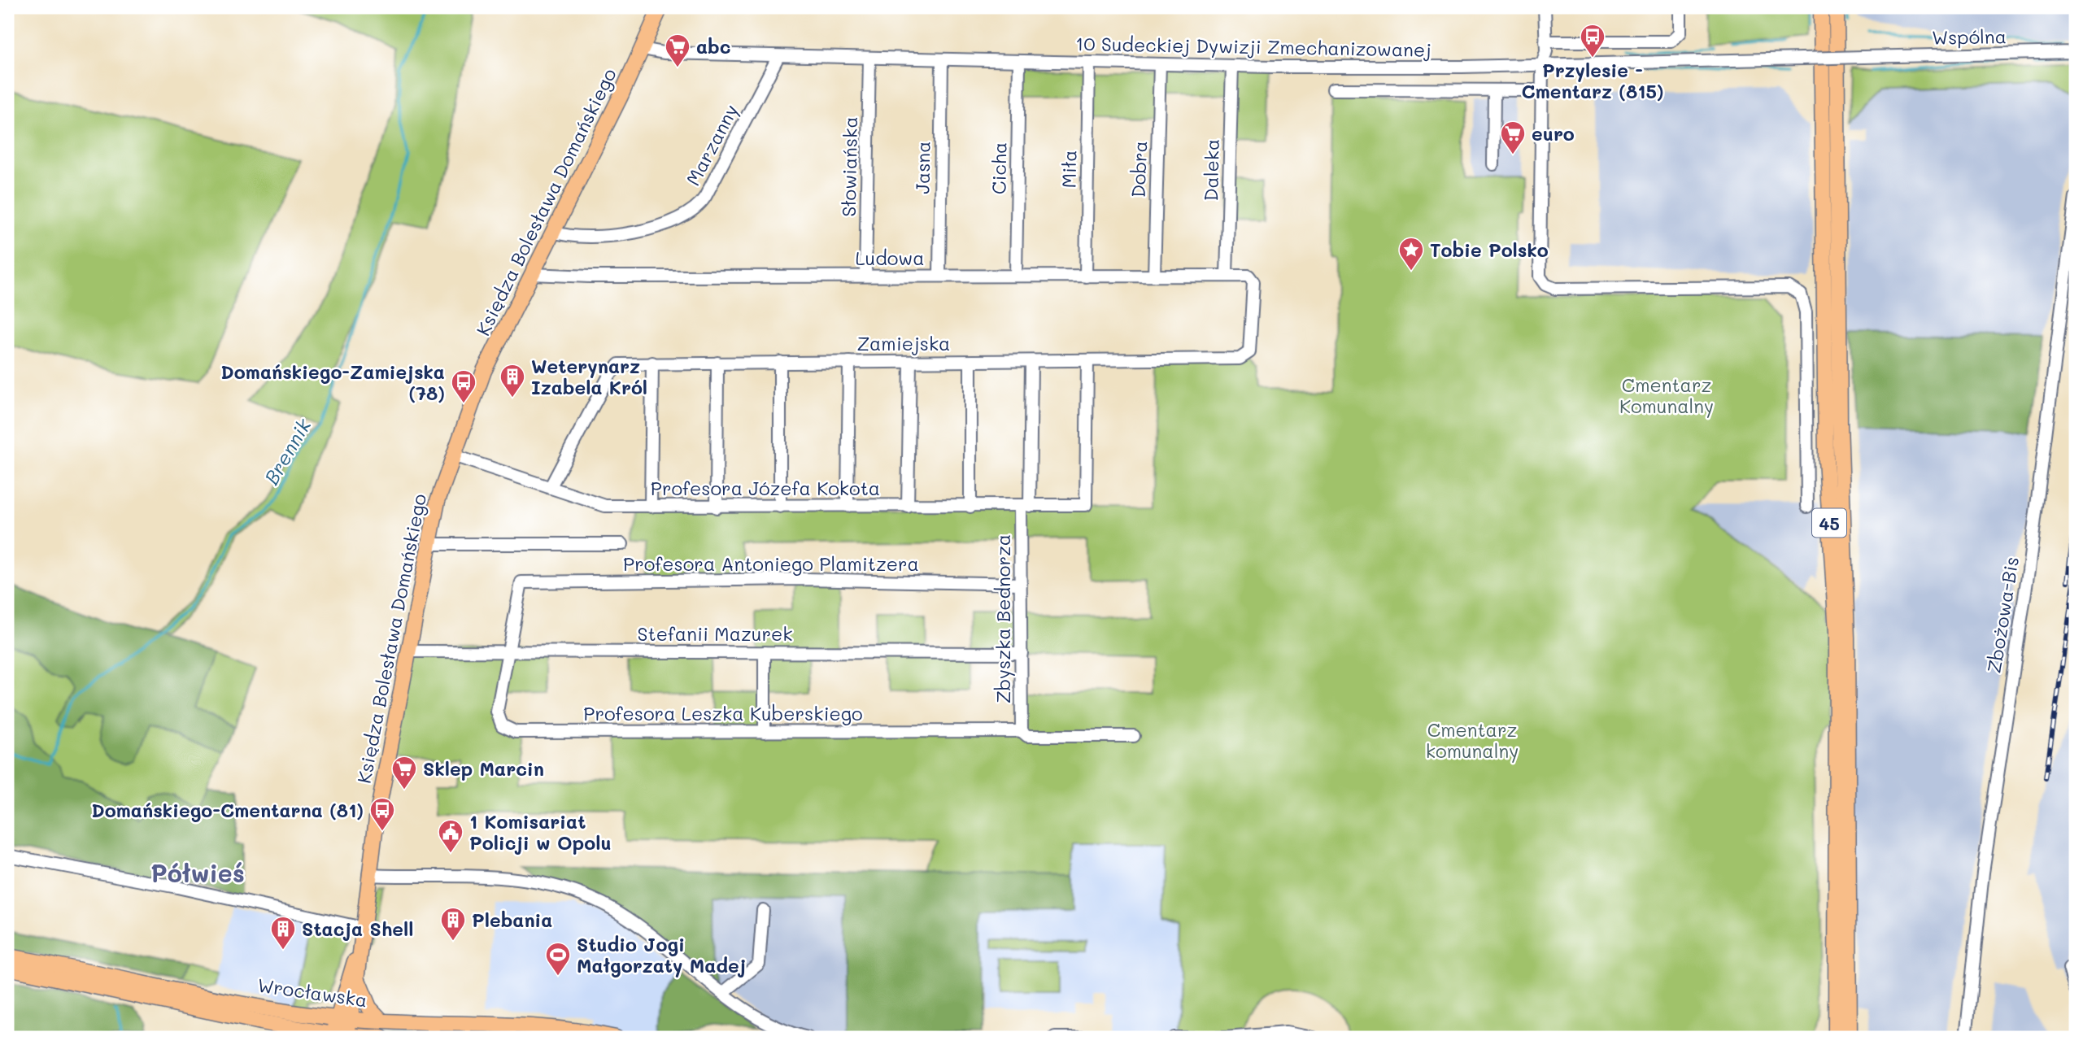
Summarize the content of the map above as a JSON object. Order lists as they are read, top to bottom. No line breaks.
{"streets":{"main road":["Księdza Bolesława Domańskiego","45","Wrocławska"],"street":["Wspólna","10 Sudeckiej Dywizji Zmechanizowanej","Marzanny","Słowiańska","Jasna","Cicha","Miła","Dobra","Daleka","Ludowa","Zamiejska","Profesora Józefa Kokota","Profesora Antoniego Plamitzera","Zbożowa-Bis","Zbyszka Bednorza","Stefanii Mazurek","Profesora Leszka Kuberskiego"]},"crossings":[["Wspólna","10 Sudeckiej Dywizji Zmechanizowanej"],["10 Sudeckiej Dywizji Zmechanizowanej","Marzanny"],["10 Sudeckiej Dywizji Zmechanizowanej","Słowiańska"],["10 Sudeckiej Dywizji Zmechanizowanej","Jasna"],["10 Sudeckiej Dywizji Zmechanizowanej","Cicha"],["10 Sudeckiej Dywizji Zmechanizowanej","Miła"],["10 Sudeckiej Dywizji Zmechanizowanej","Dobra"],["10 Sudeckiej Dywizji Zmechanizowanej","Daleka"],["10 Sudeckiej Dywizji Zmechanizowanej","Księdza Bolesława Domańskiego"],["Marzanny","Księdza Bolesława Domańskiego"],["Słowiańska","Ludowa"],["Jasna","Ludowa"],["Cicha","Ludowa"],["Miła","Ludowa"],["Dobra","Ludowa"],["Daleka","Ludowa"],["Księdza Bolesława Domańskiego","Ludowa"],["Księdza Bolesława Domańskiego","Profesora Józefa Kokota"],["Księdza Bolesława Domańskiego","Stefanii Mazurek"],["Księdza Bolesława Domańskiego","Wrocławska"],["Ludowa","Zamiejska"],["Zamiejska","Profesora Józefa Kokota"],["Zamiejska","Zbyszka Bednorza"],["Profesora Józefa Kokota","Zbyszka Bednorza"],["Profesora Antoniego Plamitzera","Zbyszka Bednorza"],["Profesora Antoniego Plamitzera","Profesora Leszka Kuberskiego"],["Zbyszka Bednorza","Stefanii Mazurek"],["Zbyszka Bednorza","Profesora Leszka Kuberskiego"],["Stefanii Mazurek","Profesora Leszka Kuberskiego"]],"districts":["Półwieś"],"water":["Brennik"],"parks":["Cmentarz Komunalny","Cmentarz komunalny"],"places":{"bus stop":["Przylesie - Cmentarz (815)","Domańskiego-Zamiejska (78)","Domańskiego-Cmentarna (81)"],"supermarket":["abc","euro","Sklep Marcin"],"place":["Tobie Polsko"],"building":["Weterynarz Izabela Król","Plebania","Stacja Shell"],"public building":["1 Komisariat Policji w Opolu"],"sports":["Studio Jogi Małgorzaty Madej"]}}
